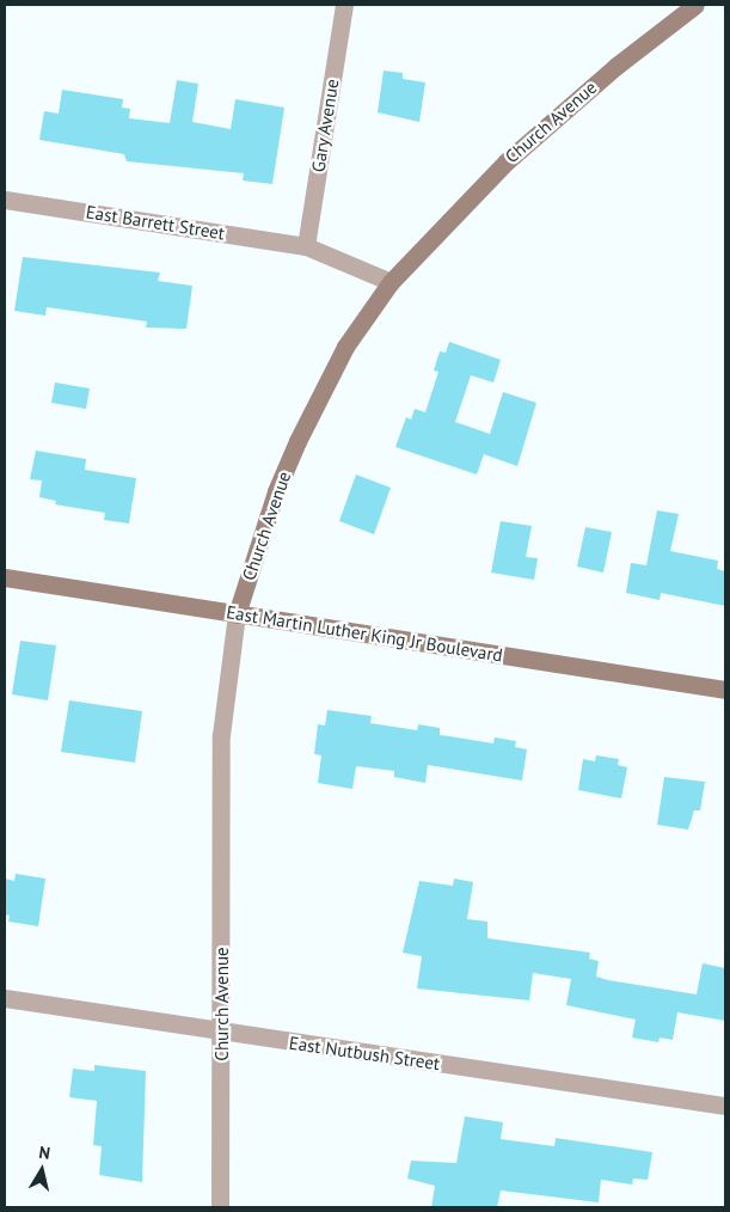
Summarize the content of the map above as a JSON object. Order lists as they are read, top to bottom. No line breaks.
{"streets":{"main road":["Church Avenue","East Martin Luther King Jr Boulevard"],"street":["Gary Avenue","East Barrett Street","East Nutbush Street"]},"crossings":[["Church Avenue","East Barrett Street"],["Church Avenue","East Martin Luther King Jr Boulevard"],["Church Avenue","East Nutbush Street"],["Gary Avenue","East Barrett Street"]],"north":"top"}
